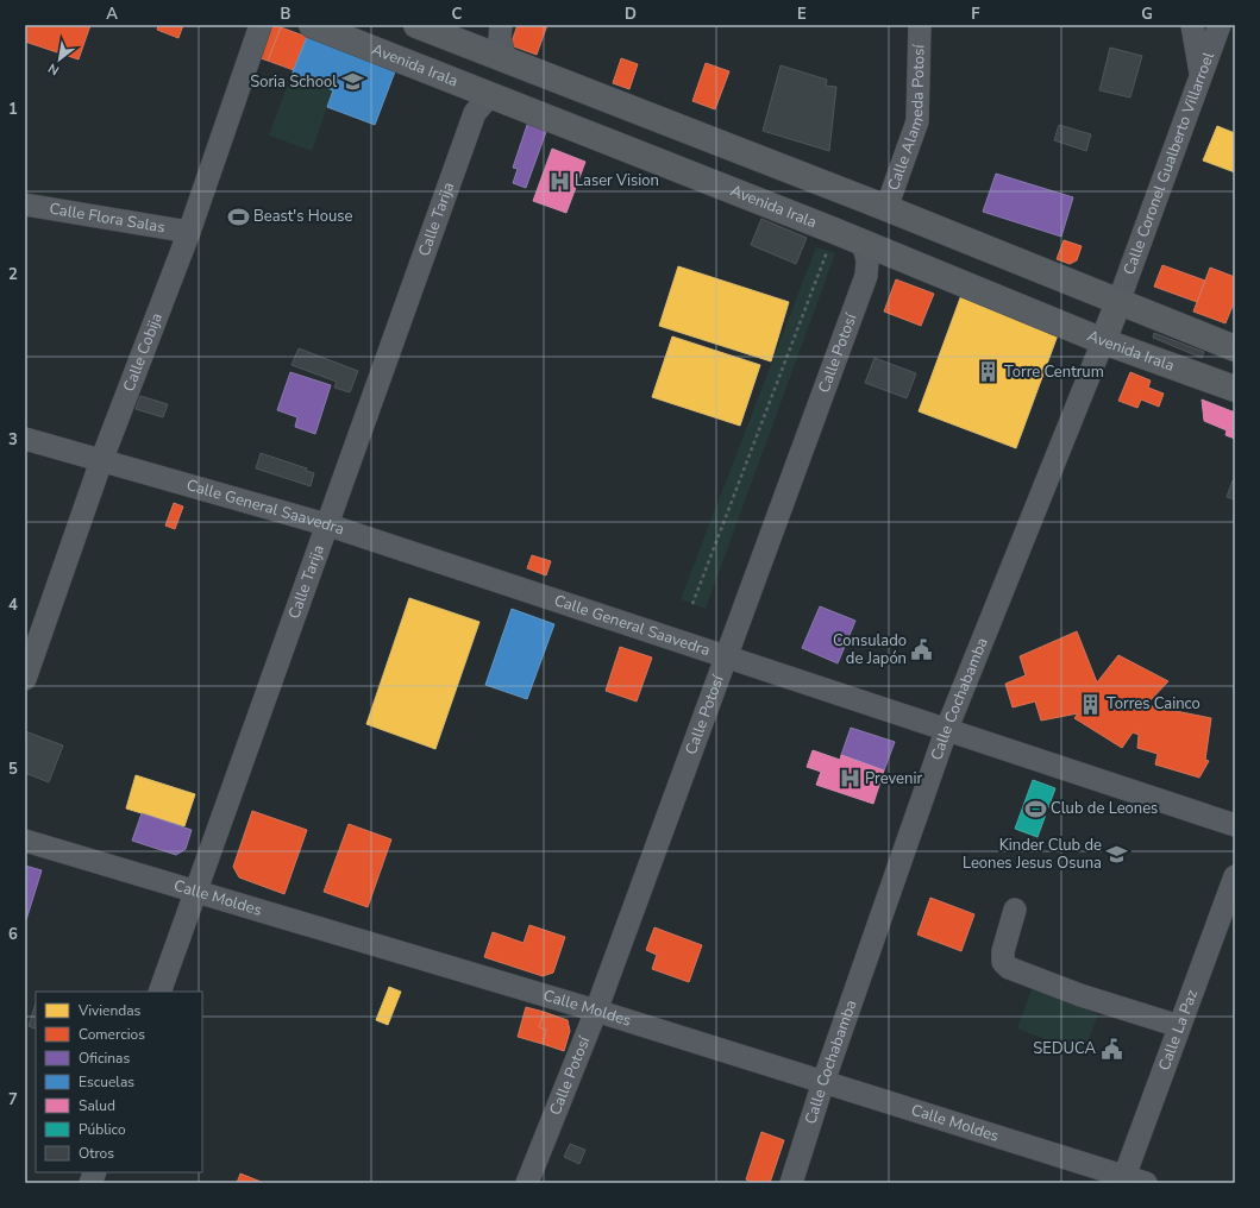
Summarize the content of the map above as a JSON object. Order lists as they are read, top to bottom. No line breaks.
{"streets":{"main road":["Avenida Irala","Calle Cochabamba"],"street":["Calle Alameda Potosí","Calle Coronel Gualberto Villarroel","Calle Flora Salas","Calle Tarija","Calle Cobija","Calle Potosí","Calle General Saavedra","Calle Moldes","Calle La Paz"]},"crossings":[["Avenida Irala","Calle Tarija"],["Avenida Irala","Calle Potosí"],["Avenida Irala","Calle Cochabamba"],["Calle Coronel Gualberto Villarroel","Calle Cochabamba"],["Calle Flora Salas","Calle Cobija"],["Calle Tarija","Calle General Saavedra"],["Calle Tarija","Calle Moldes"],["Calle Cobija","Calle General Saavedra"],["Calle Potosí","Calle General Saavedra"],["Calle Potosí","Calle Moldes"],["Calle General Saavedra","Calle Cochabamba"],["Calle Cochabamba","Calle Moldes"],["Calle Moldes","Calle La Paz"]],"places":{"school or university":["Soria School","Kinder Club de Leones Jesus Osuna"],"hospital":["Laser Vision","Prevenir"],"sports":["Beast's House","Club de Leones"],"building":["Torre Centrum","Torres Cainco"],"public building":["Consulado de Japón","SEDUCA"]},"legend":["Viviendas","Comercios","Oficinas","Escuelas","Salud","Público","Otros"],"north":"bottom left","grid":{"columns":["A","B","C","D","E","F","G"],"rows":["1","2","3","4","5","6","7"]}}
